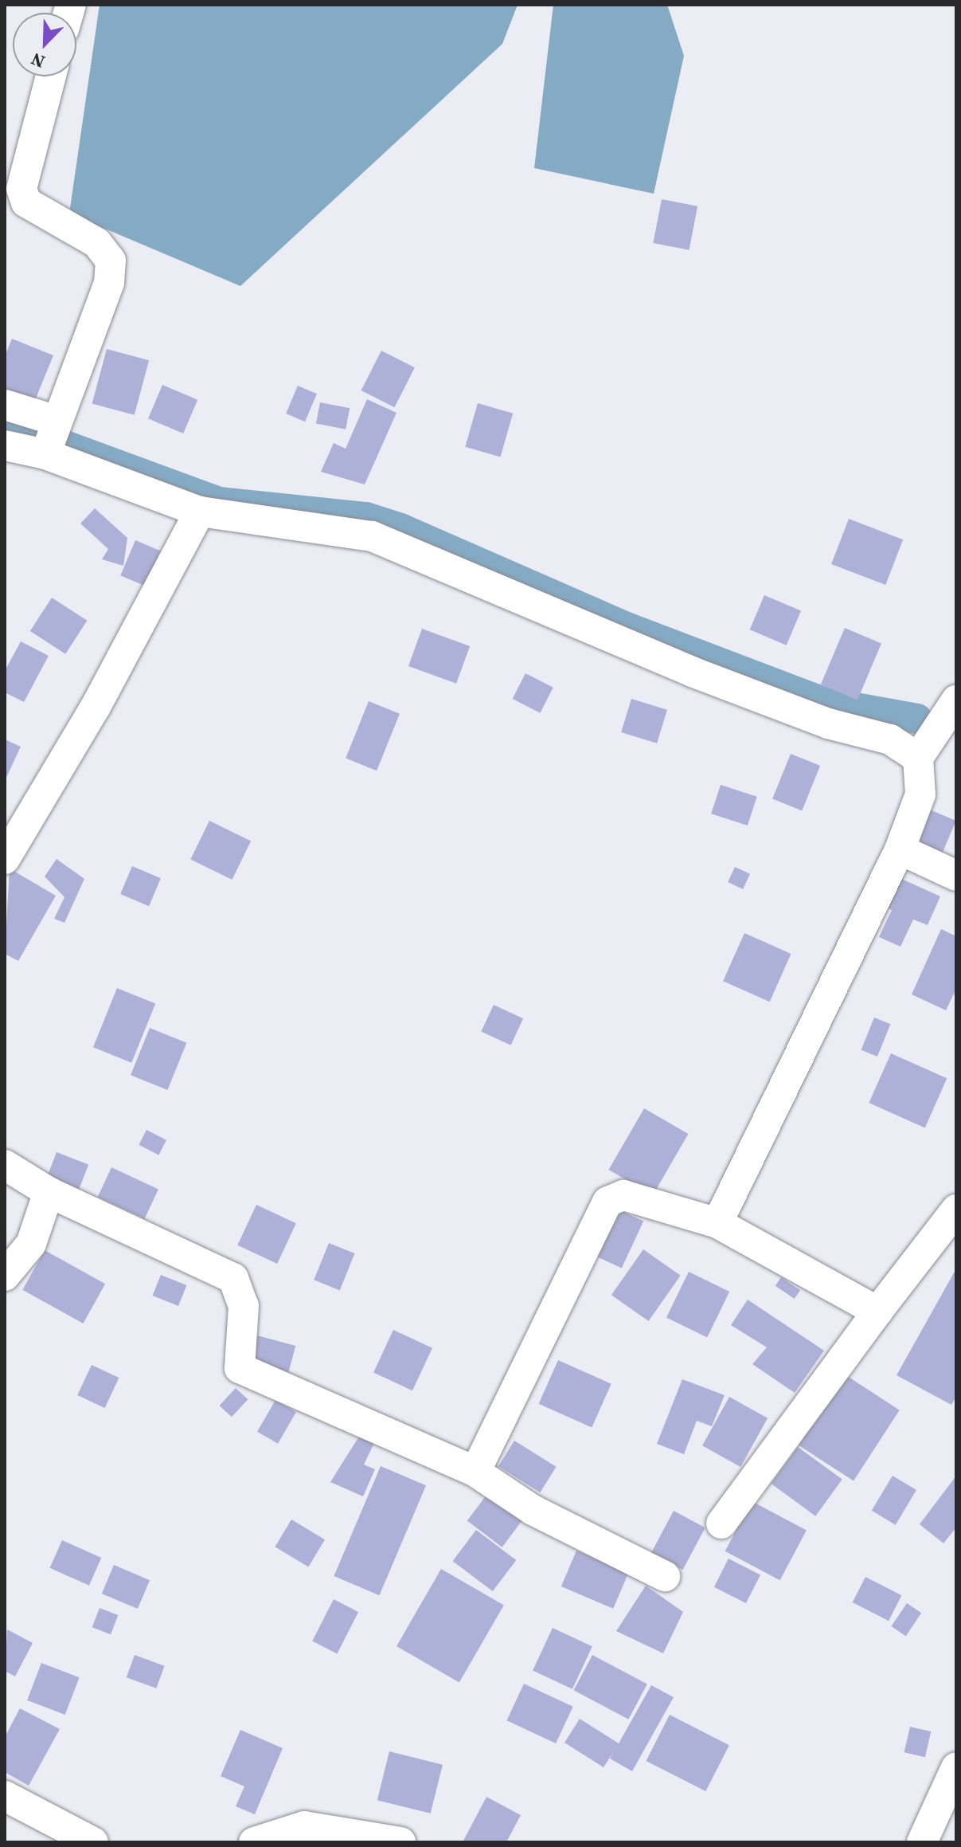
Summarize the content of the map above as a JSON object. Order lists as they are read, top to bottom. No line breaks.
{"north":"bottom left"}
